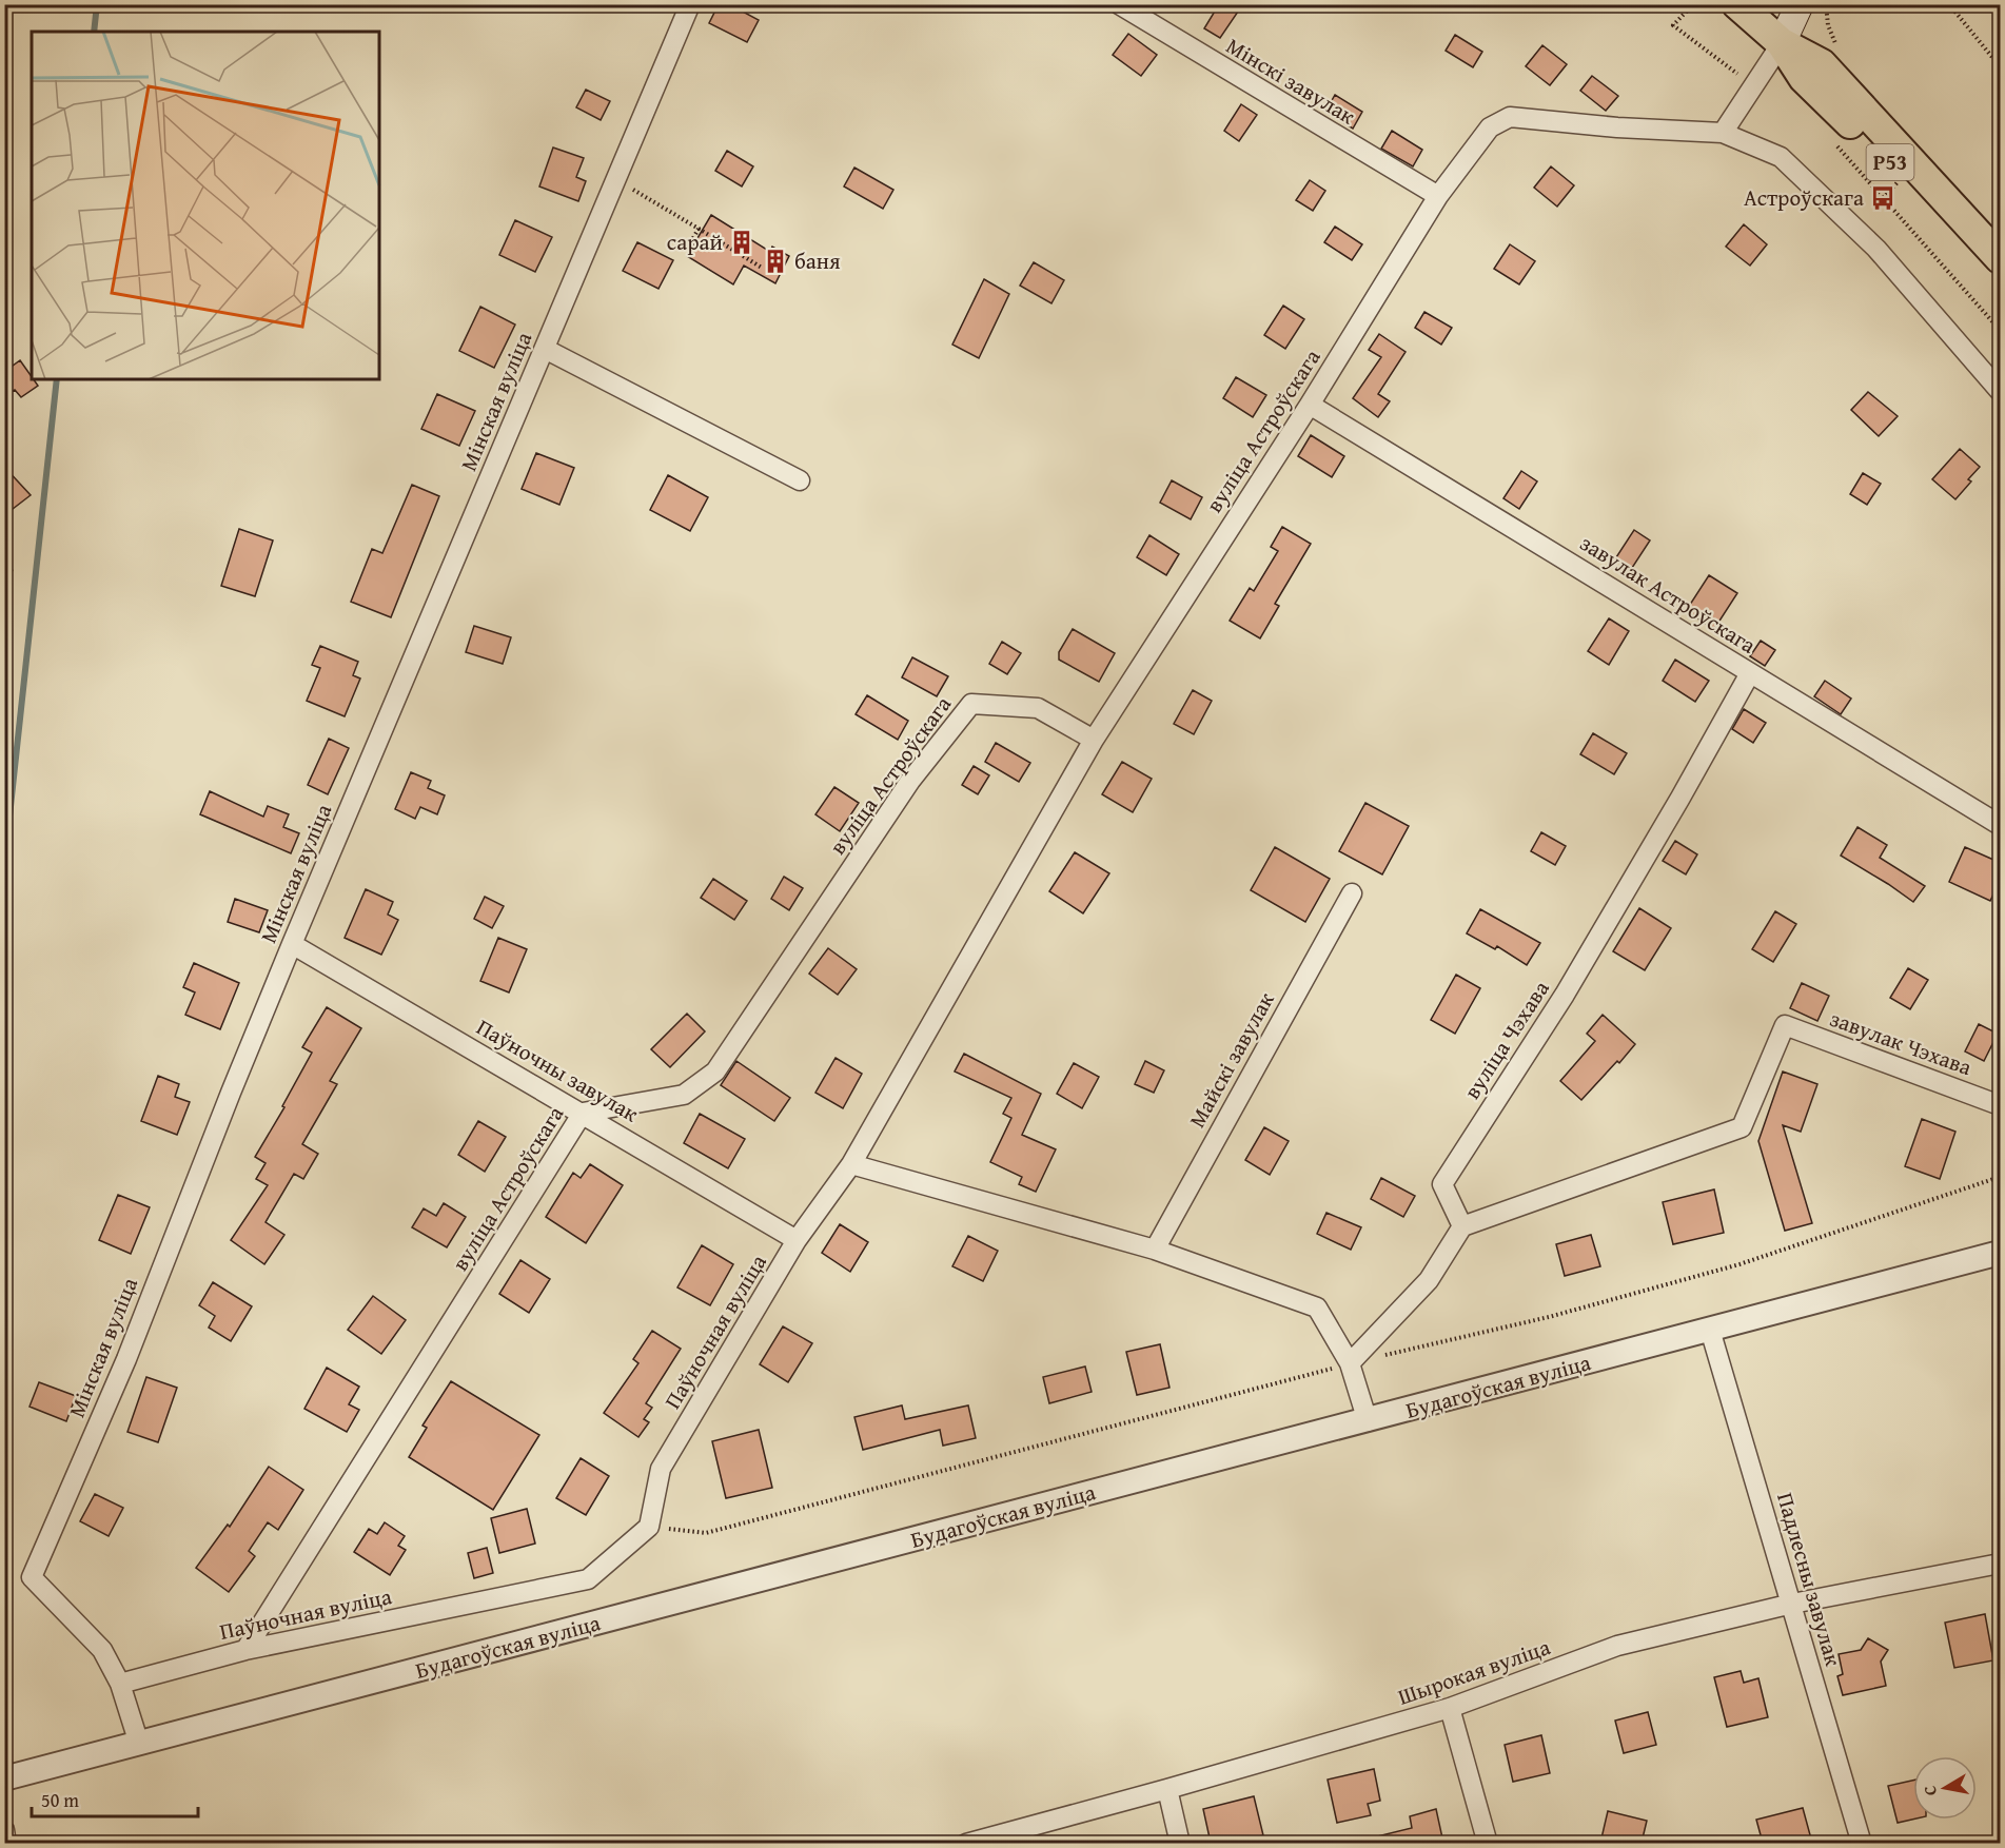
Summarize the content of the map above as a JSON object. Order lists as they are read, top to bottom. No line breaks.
{"streets":{"main road":["Р53"],"street":["Мінскі завулак","Мінская вуліца","вуліца Астроўскага","завулак Астроўскага","вуліца Чэхава","завулак Чэхава","Майскі завулак","Паўночны завулак","Паўночная вуліца","Будагоўская вуліца","Падлесны завулак","Шырокая вуліца"]},"crossings":[["Мінскі завулак","вуліца Астроўскага"],["Мінская вуліца","Паўночны завулак"],["Мінская вуліца","Паўночная вуліца"],["Мінская вуліца","Будагоўская вуліца"],["вуліца Астроўскага","завулак Астроўскага"],["вуліца Астроўскага","Паўночны завулак"],["вуліца Астроўскага","Паўночная вуліца"],["завулак Астроўскага","вуліца Чэхава"],["вуліца Чэхава","завулак Чэхава"],["Паўночны завулак","Паўночная вуліца"],["Будагоўская вуліца","Падлесны завулак"],["Падлесны завулак","Шырокая вуліца"]],"places":{"bus stop":["Астроўскага"],"building":["сарай","баня"]},"scale_bar":"50 m","north":"left"}
